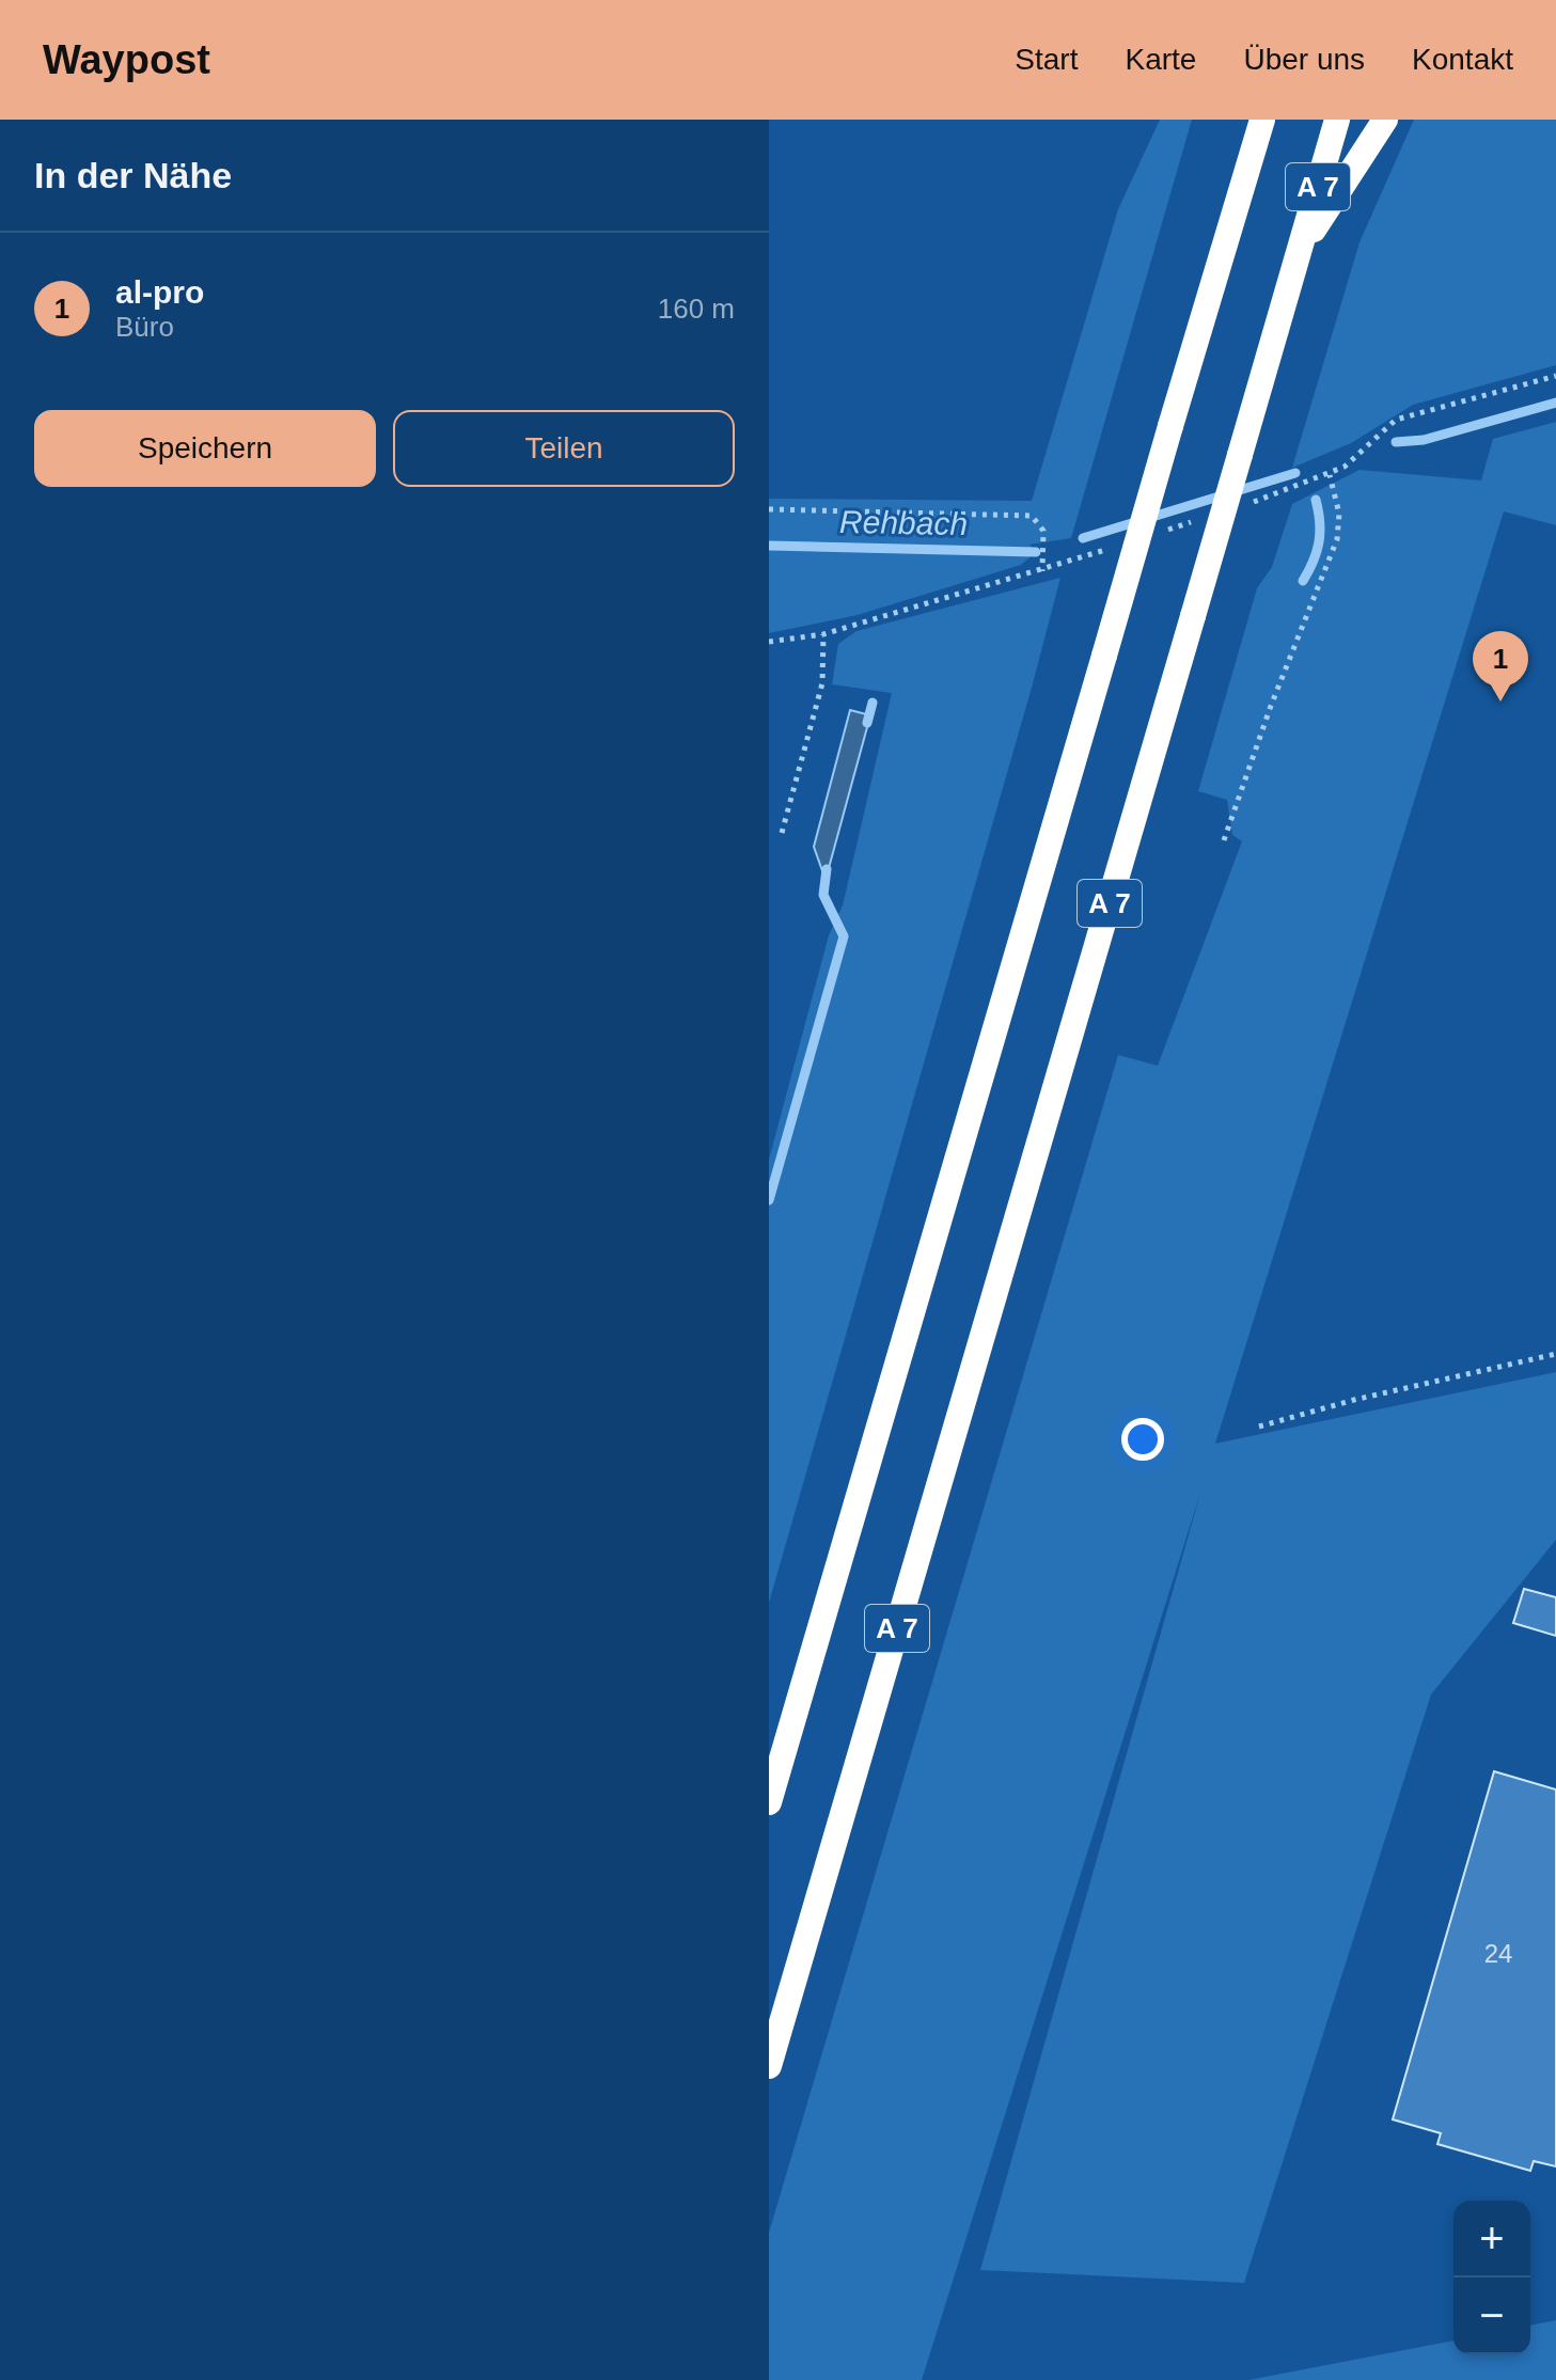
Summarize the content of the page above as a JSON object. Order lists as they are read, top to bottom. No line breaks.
{"streets":{"highway":["A 7"]},"water":["Rehbach"],"house_numbers":["24"],"page":{"header":"Waypost","nav":["Start","Karte","Über uns","Kontakt"],"heading":"In der Nähe","list":[{"mark":"1","name":"al-pro","note":"Büro","value":"160 m"}],"buttons":["Speichern","Teilen"],"pins":"1","map_buttons":["+","−"]}}
